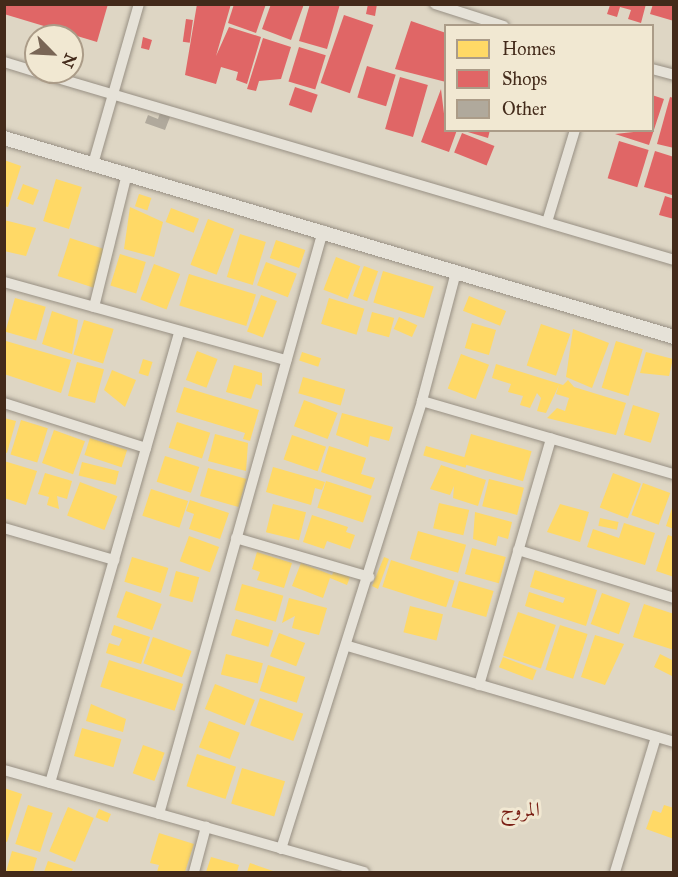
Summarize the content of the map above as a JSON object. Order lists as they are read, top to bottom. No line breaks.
{"districts":["المروج"],"legend":["Homes","Shops","Other"],"north":"bottom right"}
